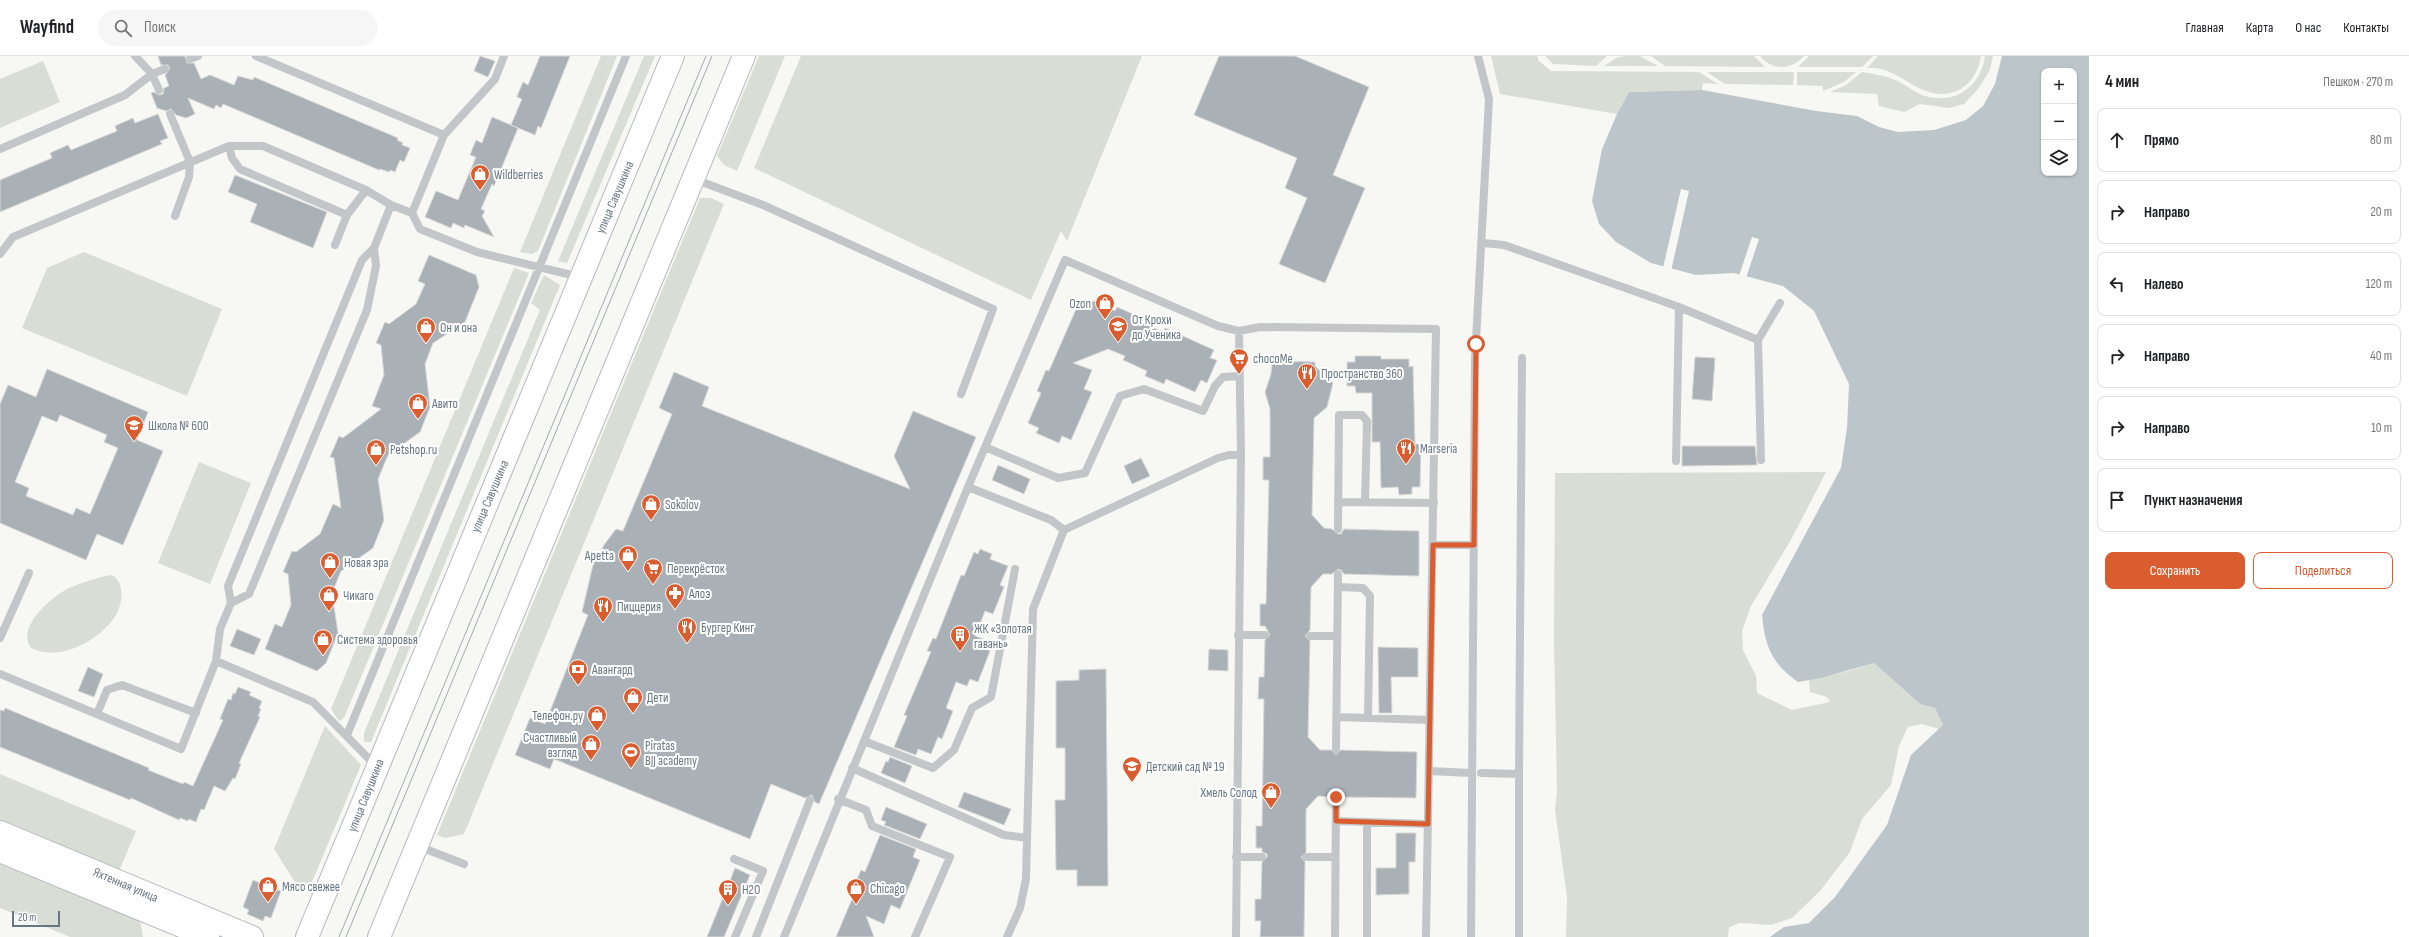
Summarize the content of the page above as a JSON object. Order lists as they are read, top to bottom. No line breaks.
{"streets":{"main road":["улица Савушкина","Яхтенная улица"]},"places":{"shop":["Wildberries","Ozon","Он и она","Авито","Petshop.ru","Sokolov","Apetta","Новая эра","Чикаго","Cистема здоровья","Дети","Телефон.ру","Счастливый взгляд","Хмель Солод","Мясо свежее","Chicago"],"school or university":["От Крохи до Ученика","Школа № 600","Детский сад № 19"],"supermarket":["chocoMe","Перекрёсток"],"restaurant":["Пространство 360","Marseria","Пиццерия","Бургер Кинг"],"pharmacy":["Алоэ"],"building":["ЖК «Золотая гавань»","H2O"],"bank":["Авангард"],"sports":["Piratas BJJ academy"]},"scale_bar":"20 m","page":{"header":"Wayfind","search":"Поиск","nav":["Главная","Карта","О нас","Контакты"],"heading":["4 мин","Пешком · 270 m"],"map_buttons":["+","−"],"list":[["Прямо","80 m"],["Направо","20 m"],["Налево","120 m"],["Направо","40 m"],["Направо","10 m"],"Пункт назначения"],"buttons":["Сохранить","Поделиться"],"scale":"20 m"}}
